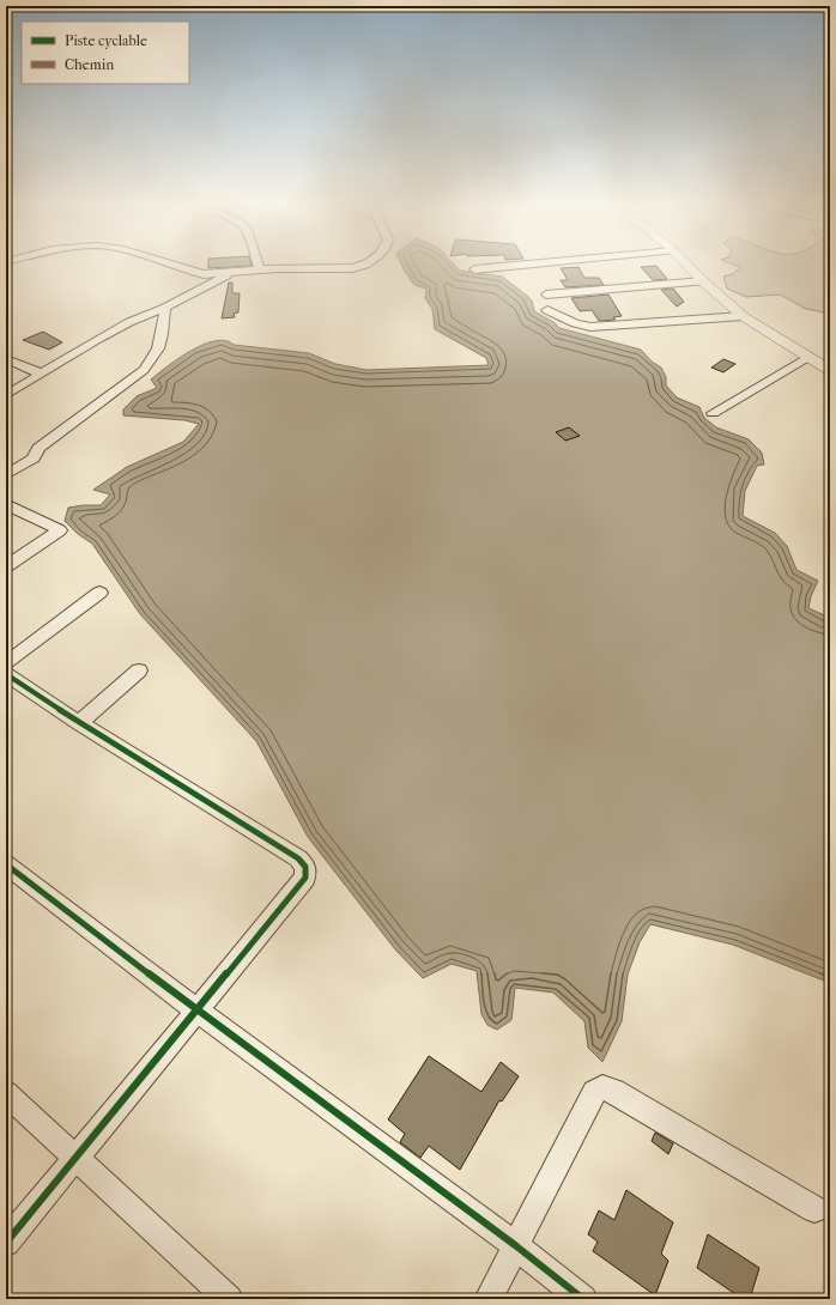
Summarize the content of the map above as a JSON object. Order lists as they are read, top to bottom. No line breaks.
{"legend":["Piste cyclable","Chemin"]}
